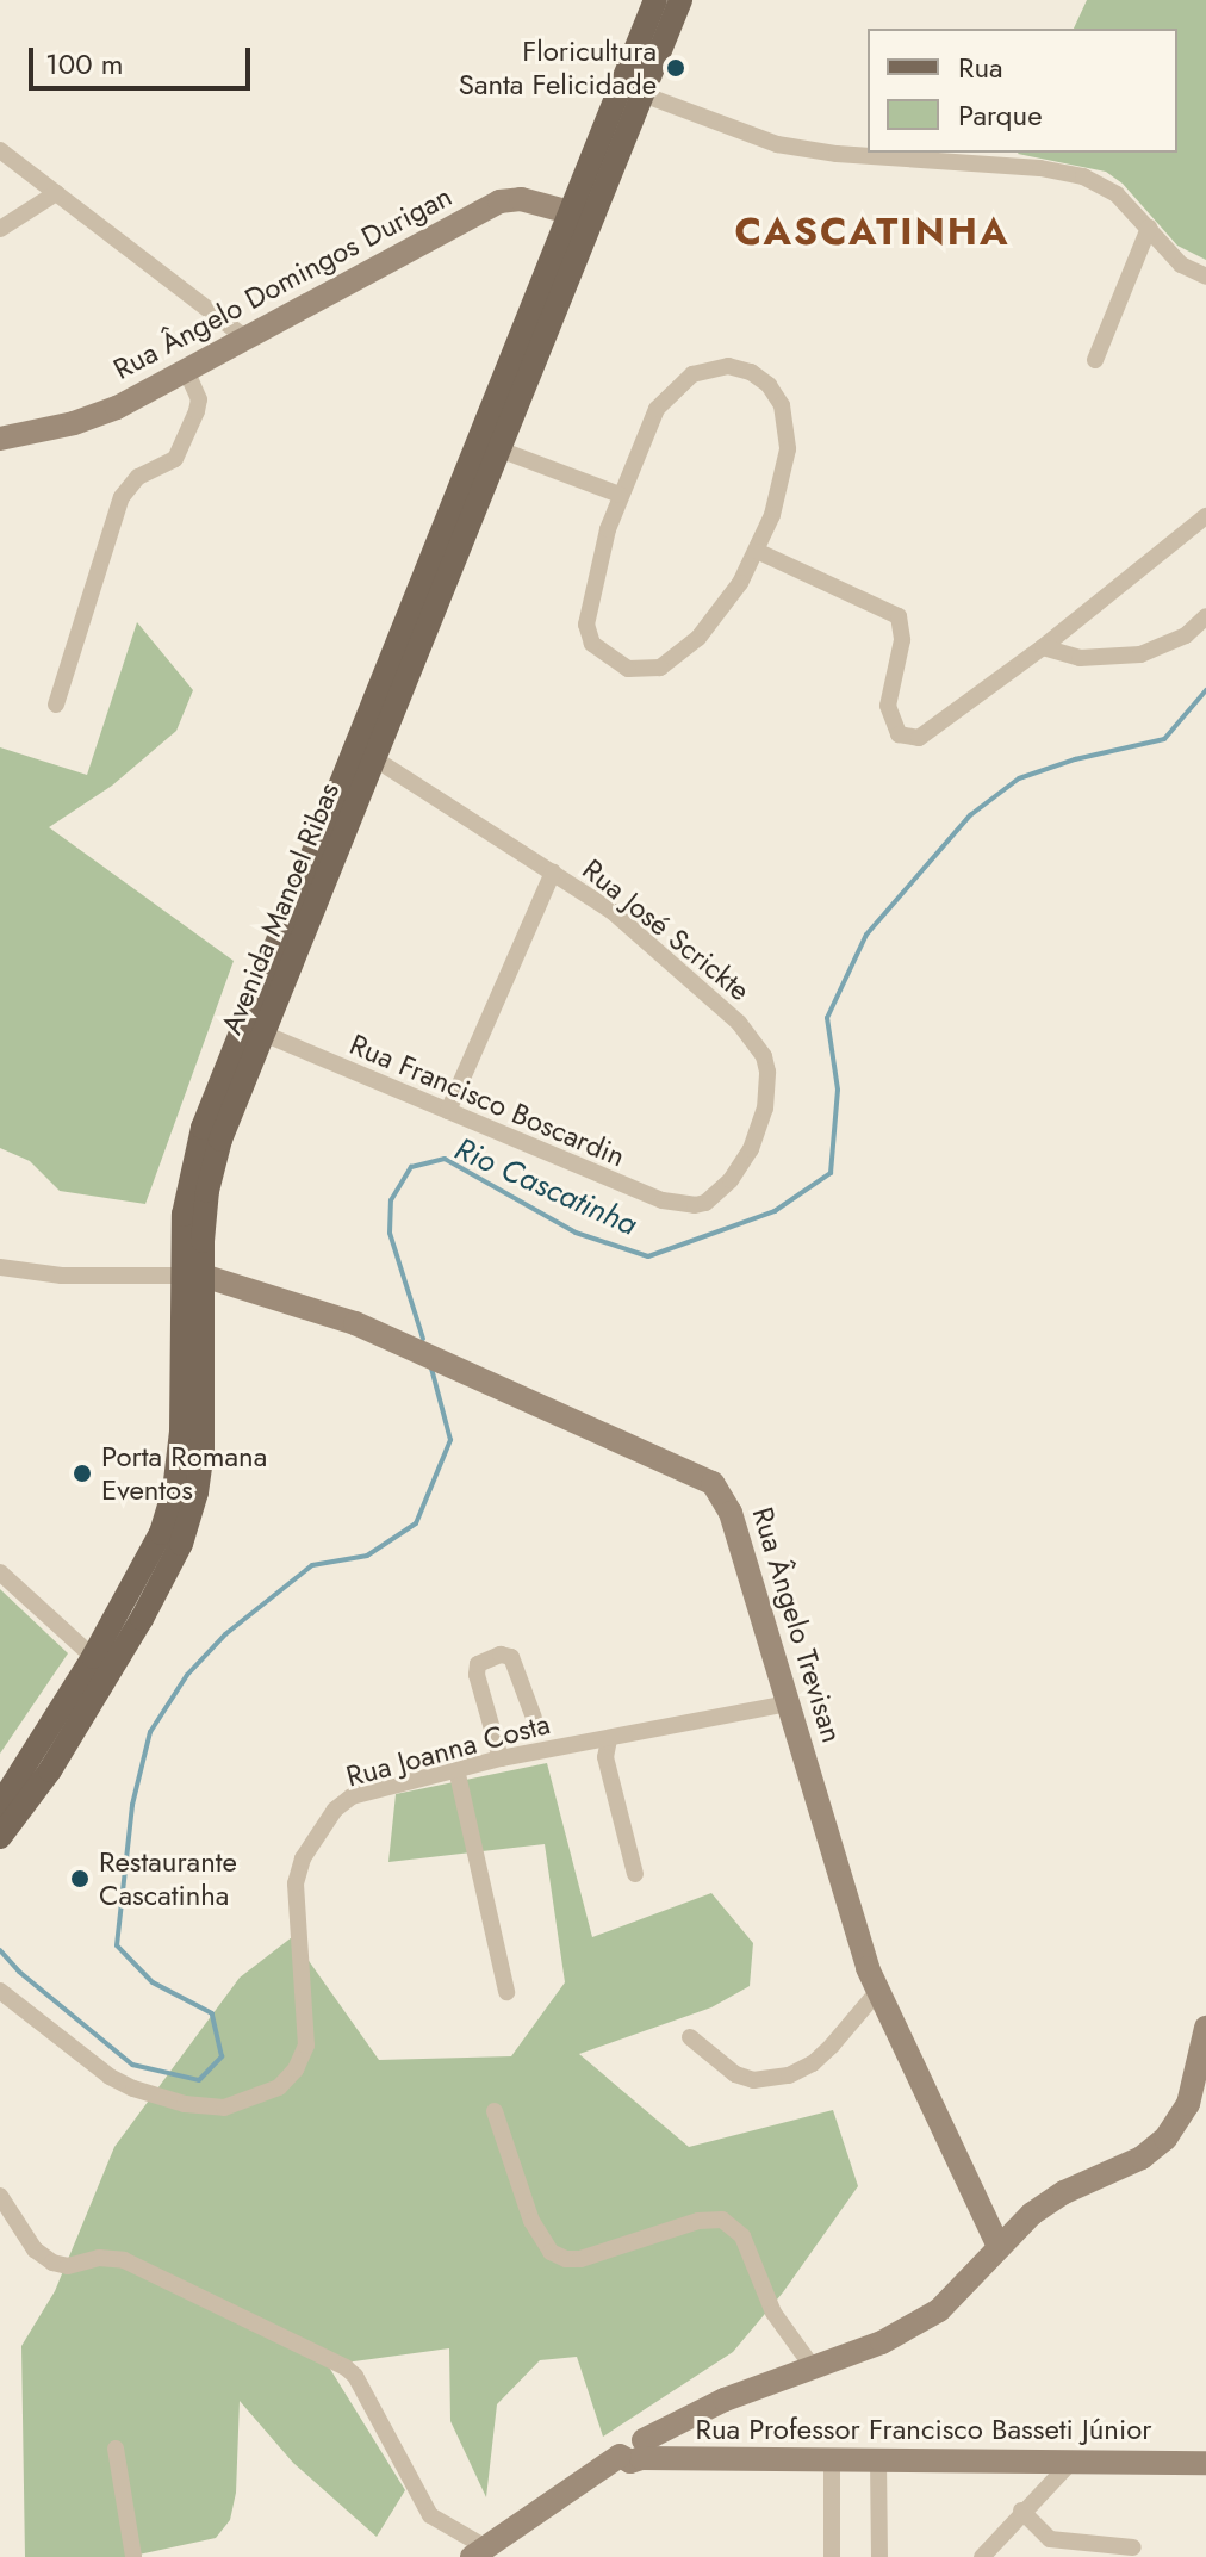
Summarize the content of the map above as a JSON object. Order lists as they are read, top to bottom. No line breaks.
{"streets":{"main road":["Avenida Manoel Ribas"],"street":["Rua Ângelo Domingos Durigan","Rua José Scrickte","Rua Francisco Boscardin","Rua Ângelo Trevisan","Rua Joanna Costa","Rua Professor Francisco Basseti Júnior"]},"crossings":[["Rua Ângelo Domingos Durigan","Avenida Manoel Ribas"],["Avenida Manoel Ribas","Rua José Scrickte"],["Avenida Manoel Ribas","Rua Francisco Boscardin"],["Avenida Manoel Ribas","Rua Ângelo Trevisan"],["Rua José Scrickte","Rua Francisco Boscardin"],["Rua Ângelo Trevisan","Rua Joanna Costa"]],"districts":["CASCATINHA"],"water":["Rio Cascatinha"],"places":["Floricultura Santa Felicidade","Porta Romana Eventos","Restaurante Cascatinha"],"legend":["Rua","Parque"],"scale_bar":"100 m"}
